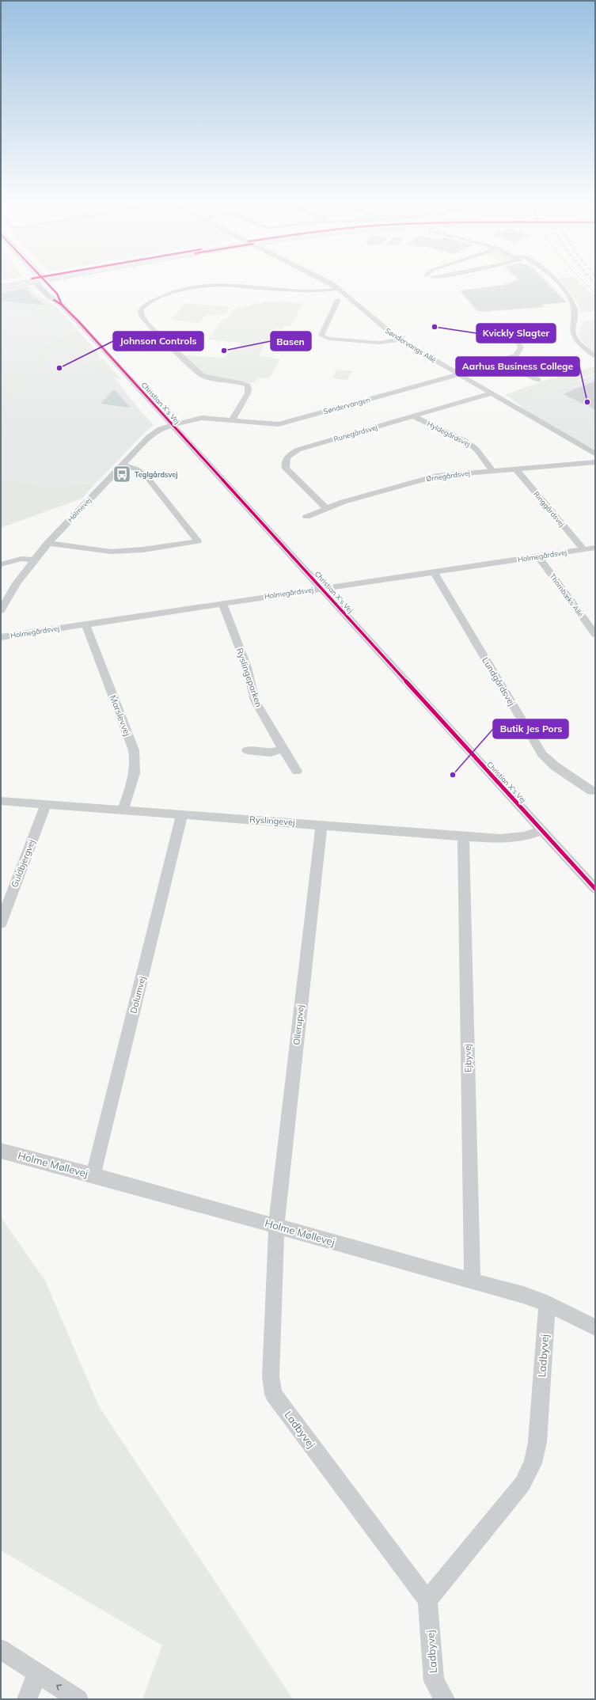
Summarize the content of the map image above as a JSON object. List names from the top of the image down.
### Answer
{
  "streets": {
    "street": [
      "Søndervangs Allé",
      "Christian X's Vej",
      "Søndervangen",
      "Runegårdsvej",
      "Hyldegårdsvej",
      "Ørnegårdsvej",
      "Ringgårdsvej",
      "Holmevej",
      "Holmegårdsvej",
      "Thornbæks Allé",
      "Ryslingeparken",
      "Lundgårdsvej",
      "Marslevvej",
      "Ryslingevej",
      "Guldbjergvej",
      "Dalumvej",
      "Ollerupvej",
      "Ejbyvej",
      "Holme Møllevej",
      "Ladbyvej"
    ]
  },
  "crossings": [
    ["Søndervangs Allé", "Søndervangen"],
    ["Søndervangs Allé", "Runegårdsvej"],
    ["Christian X's Vej", "Søndervangen"],
    ["Christian X's Vej", "Holmevej"],
    ["Christian X's Vej", "Holmegårdsvej"],
    ["Christian X's Vej", "Ryslingevej"],
    ["Søndervangen", "Holmevej"],
    ["Runegårdsvej", "Hyldegårdsvej"],
    ["Runegårdsvej", "Ørnegårdsvej"],
    ["Hyldegårdsvej", "Ørnegårdsvej"],
    ["Ørnegårdsvej", "Ringgårdsvej"],
    ["Ringgårdsvej", "Holmegårdsvej"],
    ["Holmegårdsvej", "Thornbæks Allé"],
    ["Holmegårdsvej", "Ryslingeparken"],
    ["Holmegårdsvej", "Lundgårdsvej"],
    ["Holmegårdsvej", "Marslevvej"],
    ["Marslevvej", "Ryslingevej"],
    ["Ryslingevej", "Guldbjergvej"],
    ["Ryslingevej", "Dalumvej"],
    ["Ryslingevej", "Ollerupvej"],
    ["Ryslingevej", "Ejbyvej"],
    ["Dalumvej", "Holme Møllevej"],
    ["Ollerupvej", "Holme Møllevej"],
    ["Ollerupvej", "Ladbyvej"],
    ["Ejbyvej", "Holme Møllevej"],
    ["Holme Møllevej", "Ladbyvej"]
  ],
  "places": {
    "other": [
      "Kvickly Slagter",
      "Basen",
      "Johnson Controls",
      "Aarhus Business College",
      "Butik Jes Pors"
    ],
    "bus stop": ["Teglgårdsvej"]
  }
}
